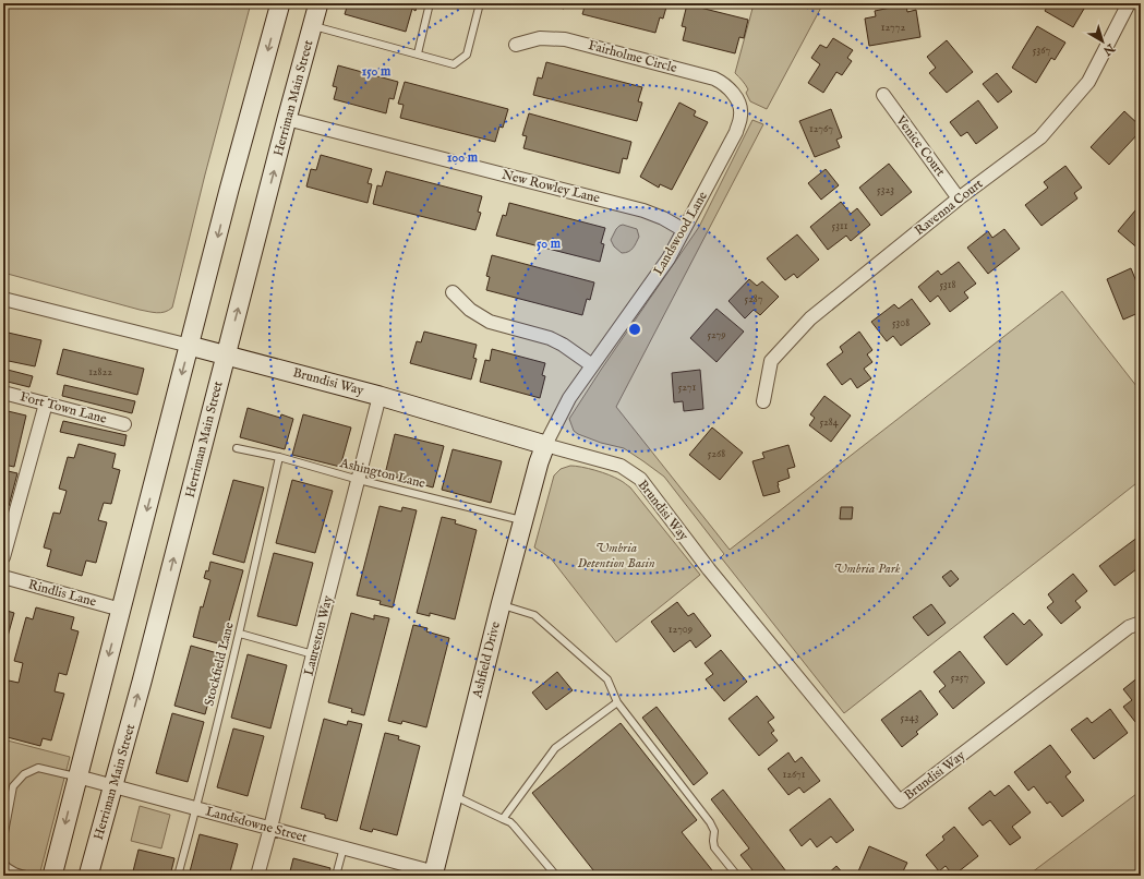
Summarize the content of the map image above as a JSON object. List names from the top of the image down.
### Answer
{
  "streets": {
    "main road": ["Herriman Main Street", "Brundisi Way", "Ashfield Drive"],
    "street": [
      "Fairholme Circle",
      "Venice Court",
      "New Rowley Lane",
      "Ravenna Court",
      "Landswood Lane",
      "Fort Town Lane",
      "Rindlis Lane",
      "Laureston Way",
      "Landsdowne Street"
    ],
    "lane": ["Ashington Lane", "Stockfield Lane"]
  },
  "crossings": [
    ["Fairholme Circle", "Landswood Lane"],
    ["Herriman Main Street", "New Rowley Lane"],
    ["Herriman Main Street", "Brundisi Way"],
    ["Herriman Main Street", "Landsdowne Street"],
    ["Venice Court", "Ravenna Court"],
    ["New Rowley Lane", "Landswood Lane"],
    ["Landswood Lane", "Brundisi Way"],
    ["Landswood Lane", "Ashfield Drive"],
    ["Brundisi Way", "Laureston Way"],
    ["Brundisi Way", "Ashfield Drive"],
    ["Ashington Lane", "Laureston Way"],
    ["Ashington Lane", "Ashfield Drive"],
    ["Ashington Lane", "Stockfield Lane"],
    ["Laureston Way", "Landsdowne Street"],
    ["Ashfield Drive", "Landsdowne Street"],
    ["Stockfield Lane", "Landsdowne Street"]
  ],
  "parks": ["Umbria Detention Basin", "Umbria Park"],
  "house_numbers": [
    "12772",
    "5367",
    "12767",
    "5323",
    "5311",
    "5318",
    "5287",
    "5308",
    "5279",
    "12822",
    "5271",
    "5284",
    "5268",
    "12709",
    "5257",
    "5243",
    "12671"
  ],
  "north": "bottom right",
  "rings": ["150 m", "100 m", "50 m"]
}
